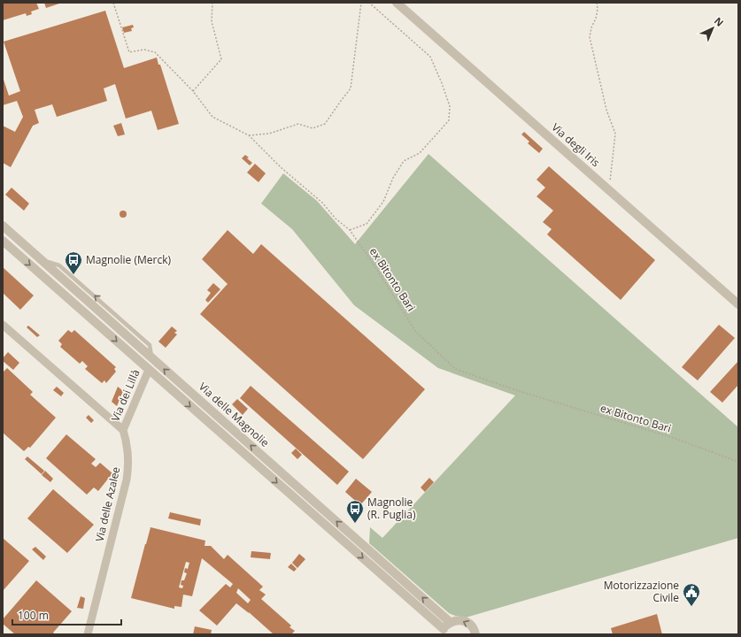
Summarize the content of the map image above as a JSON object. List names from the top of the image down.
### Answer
{
  "streets": {
    "street": [
      "Via degli Iris",
      "Via dei Lillà",
      "Via delle Magnolie",
      "Via delle Azalee"
    ],
    "path": ["ex Bitonto Bari"]
  },
  "crossings": [
    ["Via dei Lillà", "Via delle Magnolie"],
    ["Via dei Lillà", "Via delle Azalee"]
  ],
  "places": {
    "bus stop": ["Magnolie (Merck)", "Magnolie (R. Puglia)"],
    "public building": ["Motorizzazione Civile"]
  },
  "scale_bar": "100 m",
  "north": "top right"
}
